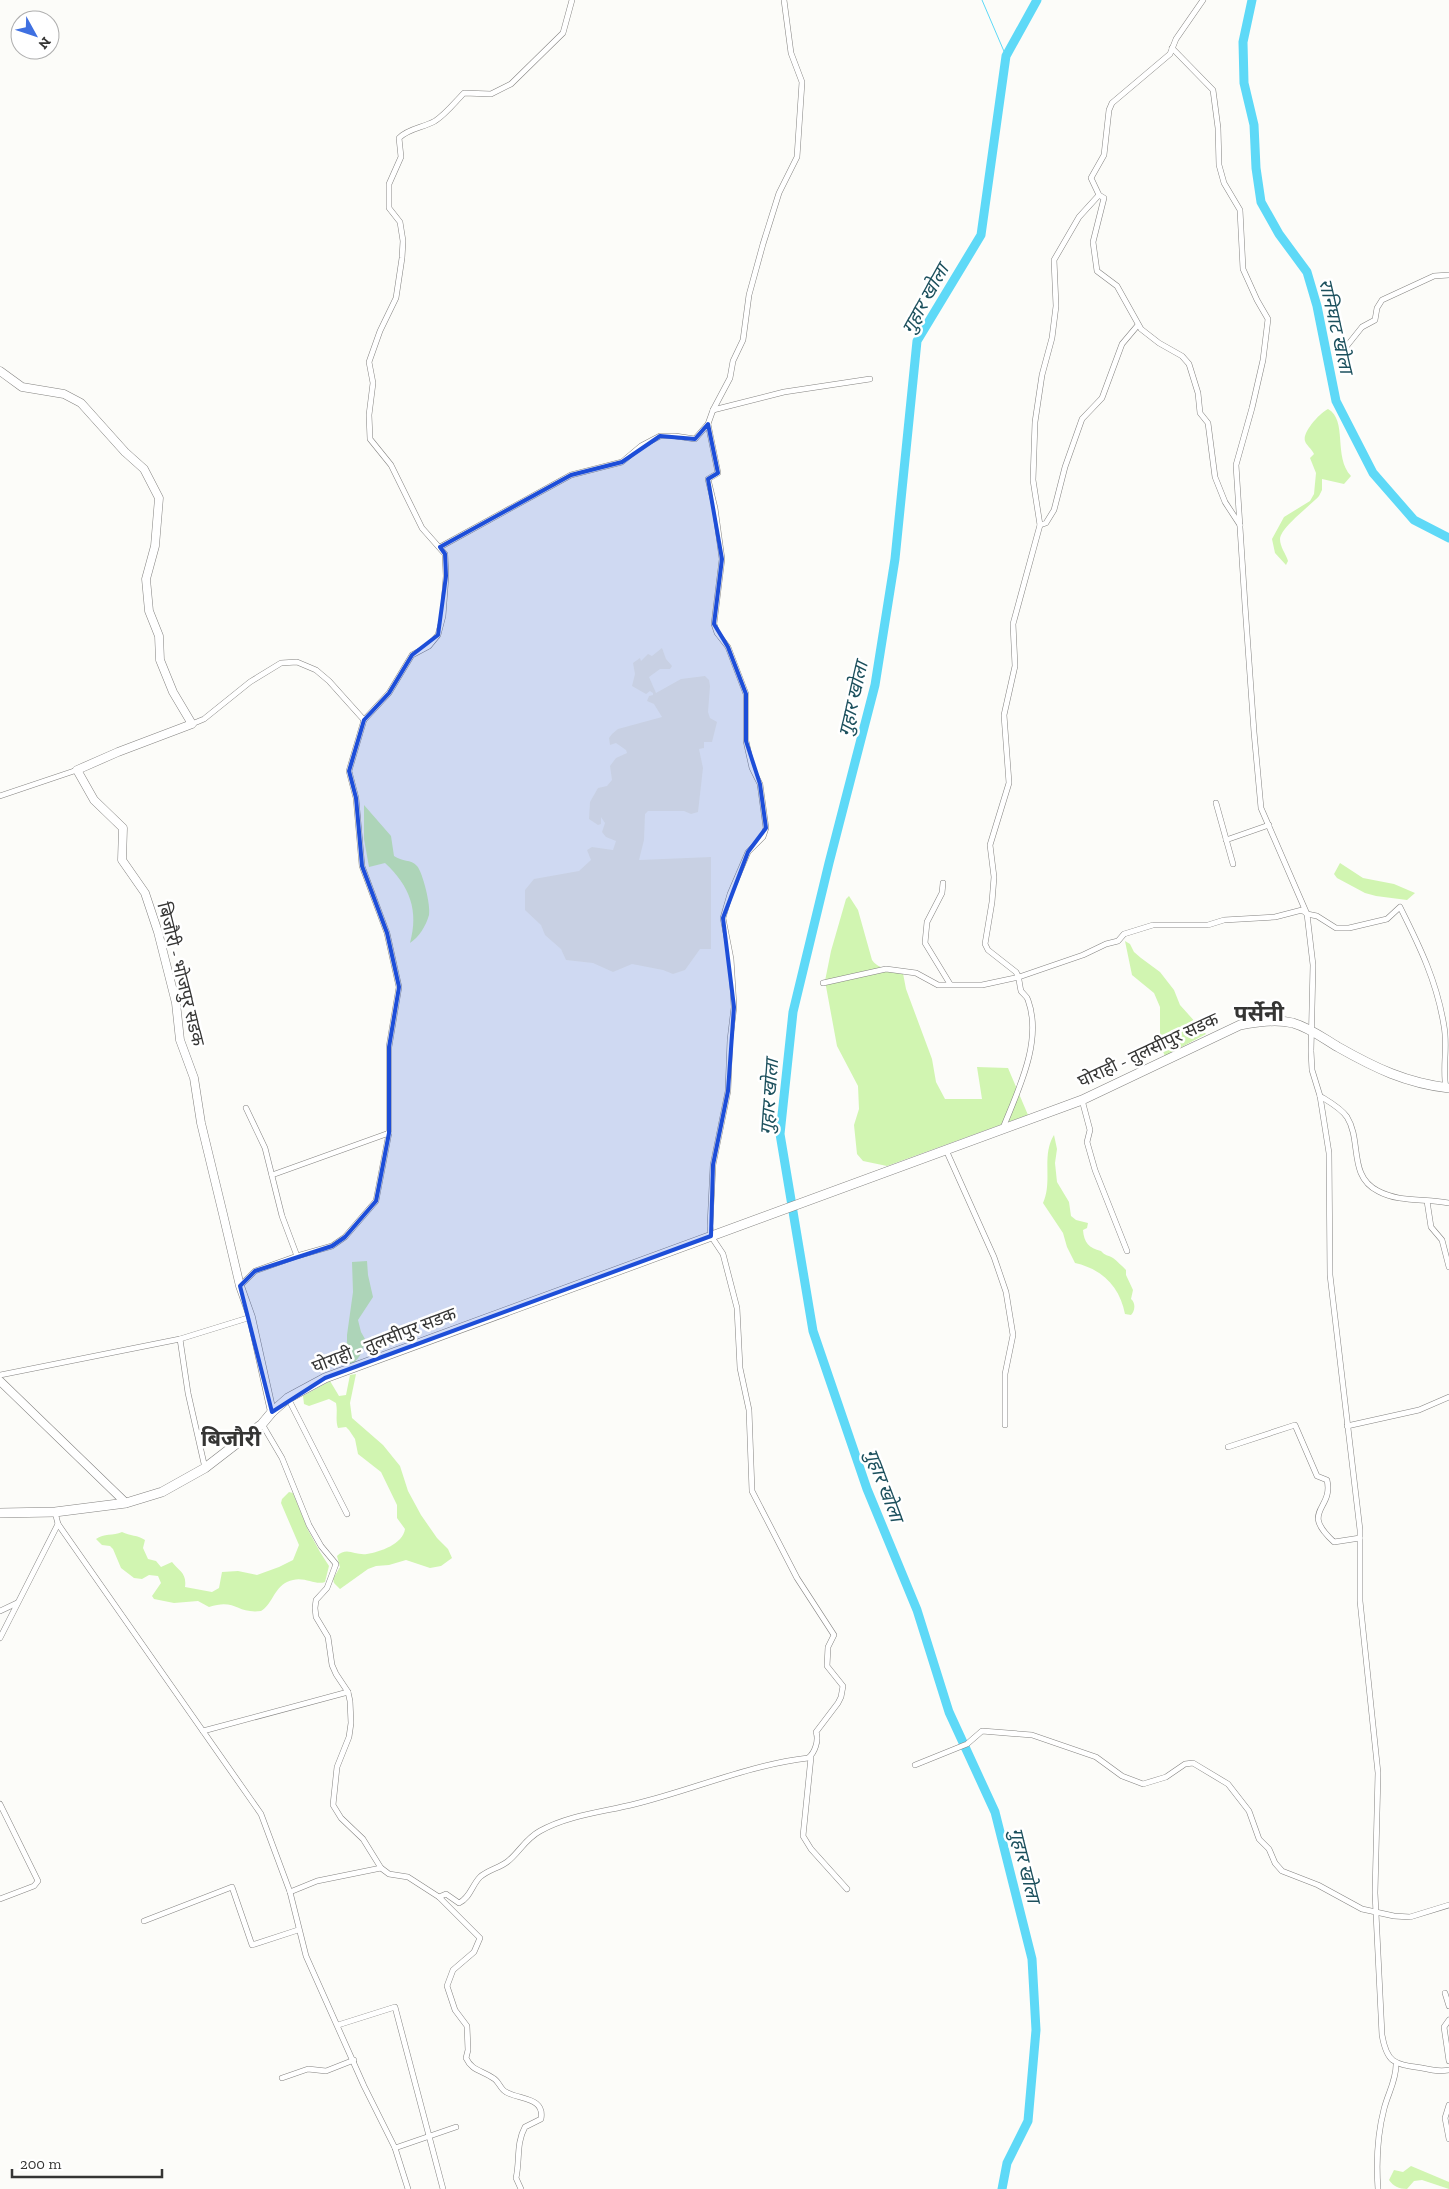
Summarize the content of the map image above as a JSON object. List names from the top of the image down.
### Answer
{
  "streets": {
    "main road": ["घोराही - तुलसीपुर सडक"],
    "street": ["बिजौरी - भोजपुर सडक"]
  },
  "crossings": [
    ["बिजौरी - भोजपुर सडक", "घोराही - तुलसीपुर सडक"]
  ],
  "districts": ["पर्सेनी", "बिजौरी"],
  "water": ["गुहार खोला", "रानिघाट खोला"],
  "scale_bar": "200 m",
  "north": "bottom right"
}
